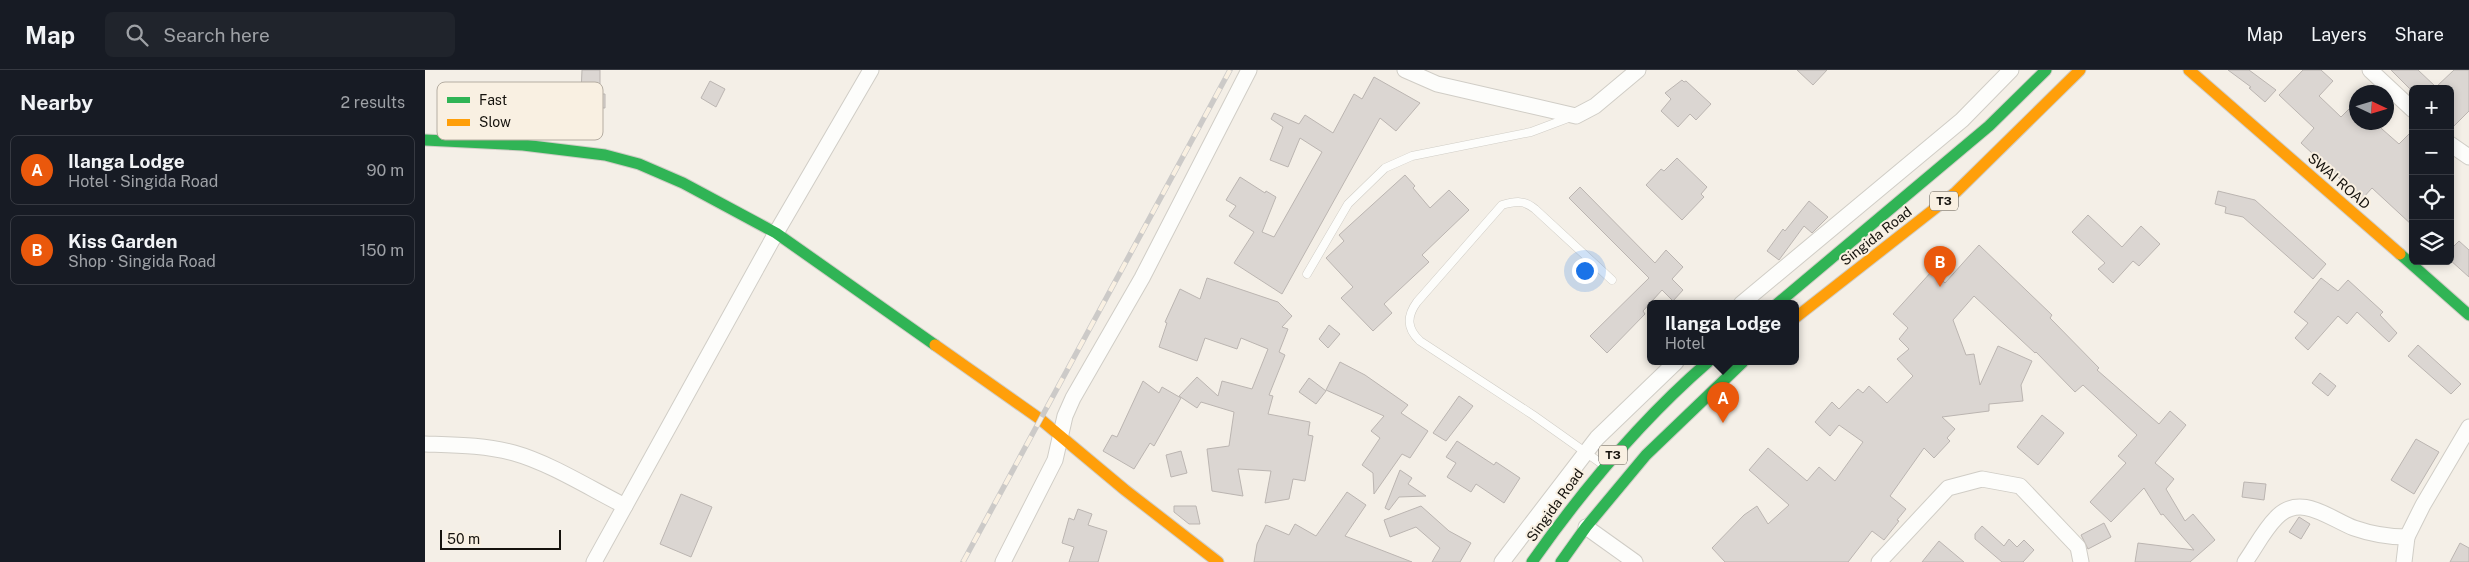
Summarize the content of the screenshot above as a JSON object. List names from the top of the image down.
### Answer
{
  "streets": {
    "main road": ["SWAI ROAD", "T3", "Singida Road"]
  },
  "legend": ["Fast", "Slow"],
  "scale_bar": "50 m",
  "north": "right",
  "page": {
    "header": "Map",
    "search": "Search here",
    "nav": ["Map", "Layers", "Share"],
    "heading": ["Nearby", "2 results"],
    "map_buttons": ["+", "−"],
    "list": [
      {
        "mark": "A",
        "name": "Ilanga Lodge",
        "note": "Hotel · Singida Road",
        "value": "90 m"
      },
      {
        "mark": "B",
        "name": "Kiss Garden",
        "note": "Shop · Singida Road",
        "value": "150 m"
      }
    ],
    "pins": ["B", "A"],
    "popup": ["Ilanga Lodge", "Hotel"],
    "scale": "50 m"
  }
}
